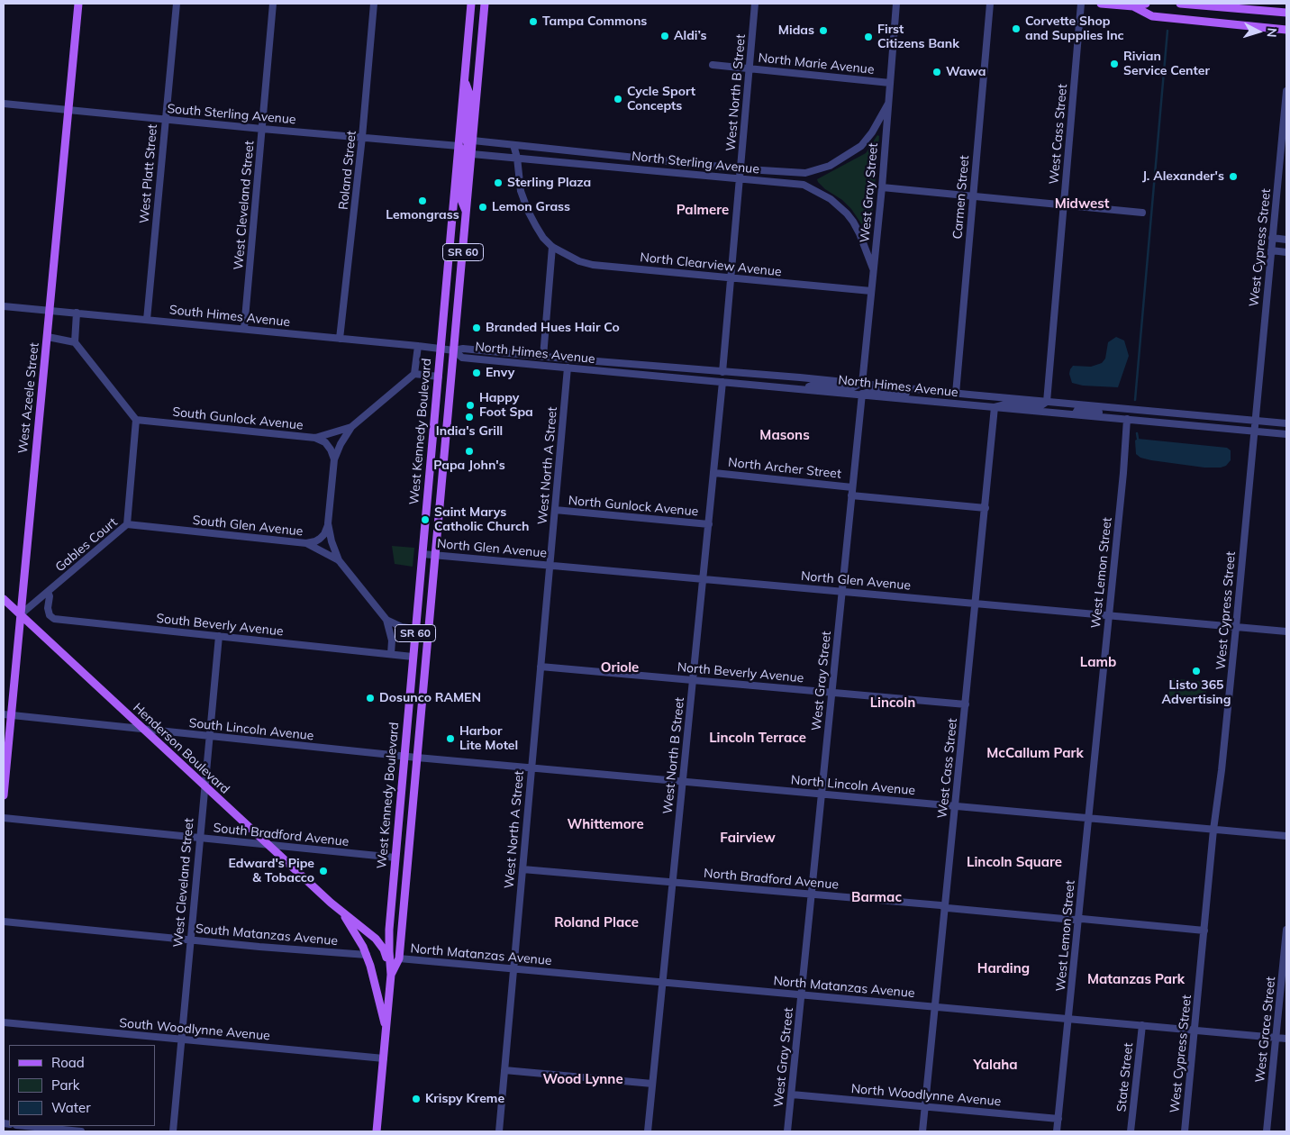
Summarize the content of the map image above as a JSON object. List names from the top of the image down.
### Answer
{
  "streets": {
    "main road": [
      "SR 60",
      "West Azeele Street",
      "West Kennedy Boulevard",
      "Henderson Boulevard"
    ],
    "street": [
      "North Marie Avenue",
      "West North B Street",
      "South Sterling Avenue",
      "West Cass Street",
      "North Sterling Avenue",
      "Roland Street",
      "West Platt Street",
      "West Gray Street",
      "Carmen Street",
      "West Cleveland Street",
      "West Cypress Street",
      "North Clearview Avenue",
      "South Himes Avenue",
      "North Himes Avenue",
      "South Gunlock Avenue",
      "West North A Street",
      "North Archer Street",
      "North Gunlock Avenue",
      "South Glen Avenue",
      "Gables Court",
      "North Glen Avenue",
      "West Lemon Street",
      "South Beverly Avenue",
      "North Beverly Avenue",
      "South Lincoln Avenue",
      "North Lincoln Avenue",
      "South Bradford Avenue",
      "North Bradford Avenue",
      "South Matanzas Avenue",
      "North Matanzas Avenue",
      "South Woodlynne Avenue",
      "West Grace Street",
      "State Street",
      "North Woodlynne Avenue"
    ]
  },
  "crossings": [
    ["North Marie Avenue", "West North B Street"],
    ["North Marie Avenue", "West Gray Street"],
    ["West North B Street", "North Sterling Avenue"],
    ["West North B Street", "North Clearview Avenue"],
    ["West North B Street", "North Himes Avenue"],
    ["West North B Street", "North Archer Street"],
    ["West North B Street", "North Gunlock Avenue"],
    ["West North B Street", "North Glen Avenue"],
    ["West North B Street", "North Beverly Avenue"],
    ["West North B Street", "North Lincoln Avenue"],
    ["West North B Street", "North Bradford Avenue"],
    ["West North B Street", "North Matanzas Avenue"],
    ["South Sterling Avenue", "Roland Street"],
    ["South Sterling Avenue", "West Platt Street"],
    ["South Sterling Avenue", "West Cleveland Street"],
    ["South Sterling Avenue", "West Azeele Street"],
    ["South Sterling Avenue", "West Kennedy Boulevard"],
    ["West Cass Street", "North Himes Avenue"],
    ["West Cass Street", "North Archer Street"],
    ["West Cass Street", "North Glen Avenue"],
    ["West Cass Street", "North Beverly Avenue"],
    ["West Cass Street", "North Lincoln Avenue"],
    ["West Cass Street", "North Bradford Avenue"],
    ["West Cass Street", "North Matanzas Avenue"],
    ["West Cass Street", "North Woodlynne Avenue"],
    ["North Sterling Avenue", "West Gray Street"],
    ["North Sterling Avenue", "West Kennedy Boulevard"],
    ["Roland Street", "South Himes Avenue"],
    ["West Platt Street", "South Himes Avenue"],
    ["West Gray Street", "North Clearview Avenue"],
    ["West Gray Street", "North Himes Avenue"],
    ["West Gray Street", "North Archer Street"],
    ["West Gray Street", "North Glen Avenue"],
    ["West Gray Street", "North Beverly Avenue"],
    ["West Gray Street", "North Lincoln Avenue"],
    ["West Gray Street", "North Bradford Avenue"],
    ["West Gray Street", "North Matanzas Avenue"],
    ["West Gray Street", "North Woodlynne Avenue"],
    ["Carmen Street", "North Himes Avenue"],
    ["West Cleveland Street", "South Himes Avenue"],
    ["West Cleveland Street", "South Beverly Avenue"],
    ["West Cleveland Street", "South Lincoln Avenue"],
    ["West Cleveland Street", "Henderson Boulevard"],
    ["West Cleveland Street", "South Bradford Avenue"],
    ["West Cleveland Street", "South Matanzas Avenue"],
    ["West Cleveland Street", "South Woodlynne Avenue"],
    ["West Cypress Street", "North Himes Avenue"],
    ["West Cypress Street", "North Glen Avenue"],
    ["West Cypress Street", "North Lincoln Avenue"],
    ["West Cypress Street", "North Bradford Avenue"],
    ["West Cypress Street", "North Matanzas Avenue"],
    ["SR 60", "West Kennedy Boulevard"],
    ["SR 60", "Henderson Boulevard"],
    ["SR 60", "North Matanzas Avenue"],
    ["South Himes Avenue", "North Himes Avenue"],
    ["South Himes Avenue", "West Azeele Street"],
    ["South Himes Avenue", "West Kennedy Boulevard"],
    ["North Himes Avenue", "West Kennedy Boulevard"],
    ["North Himes Avenue", "West North A Street"],
    ["North Himes Avenue", "West Lemon Street"],
    ["West Azeele Street", "Gables Court"],
    ["West Azeele Street", "South Lincoln Avenue"],
    ["West Azeele Street", "Henderson Boulevard"],
    ["South Gunlock Avenue", "Gables Court"],
    ["West Kennedy Boulevard", "North Glen Avenue"],
    ["West Kennedy Boulevard", "South Beverly Avenue"],
    ["West Kennedy Boulevard", "South Lincoln Avenue"],
    ["West Kennedy Boulevard", "Henderson Boulevard"],
    ["West Kennedy Boulevard", "North Lincoln Avenue"],
    ["West Kennedy Boulevard", "South Bradford Avenue"],
    ["West Kennedy Boulevard", "North Matanzas Avenue"],
    ["West Kennedy Boulevard", "South Woodlynne Avenue"],
    ["West North A Street", "North Gunlock Avenue"],
    ["West North A Street", "North Glen Avenue"],
    ["West North A Street", "North Beverly Avenue"],
    ["West North A Street", "North Lincoln Avenue"],
    ["West North A Street", "North Bradford Avenue"],
    ["West North A Street", "North Matanzas Avenue"],
    ["South Glen Avenue", "Gables Court"],
    ["South Glen Avenue", "South Beverly Avenue"],
    ["Gables Court", "South Beverly Avenue"],
    ["Gables Court", "Henderson Boulevard"],
    ["North Glen Avenue", "West Lemon Street"],
    ["West Lemon Street", "North Lincoln Avenue"],
    ["West Lemon Street", "North Bradford Avenue"],
    ["West Lemon Street", "North Matanzas Avenue"],
    ["West Lemon Street", "North Woodlynne Avenue"],
    ["South Lincoln Avenue", "Henderson Boulevard"],
    ["South Lincoln Avenue", "North Lincoln Avenue"],
    ["Henderson Boulevard", "South Bradford Avenue"],
    ["Henderson Boulevard", "South Matanzas Avenue"],
    ["North Matanzas Avenue", "West Grace Street"],
    ["North Matanzas Avenue", "State Street"]
  ],
  "districts": [
    "Midwest",
    "Palmere",
    "Masons",
    "Lamb",
    "Oriole",
    "Lincoln",
    "Lincoln Terrace",
    "McCallum Park",
    "Whittemore",
    "Fairview",
    "Lincoln Square",
    "Barmac",
    "Roland Place",
    "Harding",
    "Matanzas Park",
    "Yalaha",
    "Wood Lynne"
  ],
  "places": [
    "Tampa Commons",
    "Corvette Shop and Supplies Inc",
    "Midas",
    "Aldi’s",
    "First Citizens Bank",
    "Rivian Service Center",
    "Wawa",
    "Cycle Sport Concepts",
    "J. Alexander's",
    "Sterling Plaza",
    "Lemongrass",
    "Lemon Grass",
    "Branded Hues Hair Co",
    "Envy",
    "Happy Foot Spa",
    "India's Grill",
    "Papa John's",
    "Saint Marys Catholic Church",
    "Listo 365 Advertising",
    "Dosunco RAMEN",
    "Harbor Lite Motel",
    "Edward's Pipe & Tobacco",
    "Krispy Kreme"
  ],
  "legend": ["Road", "Park", "Water"],
  "north": "right"
}
